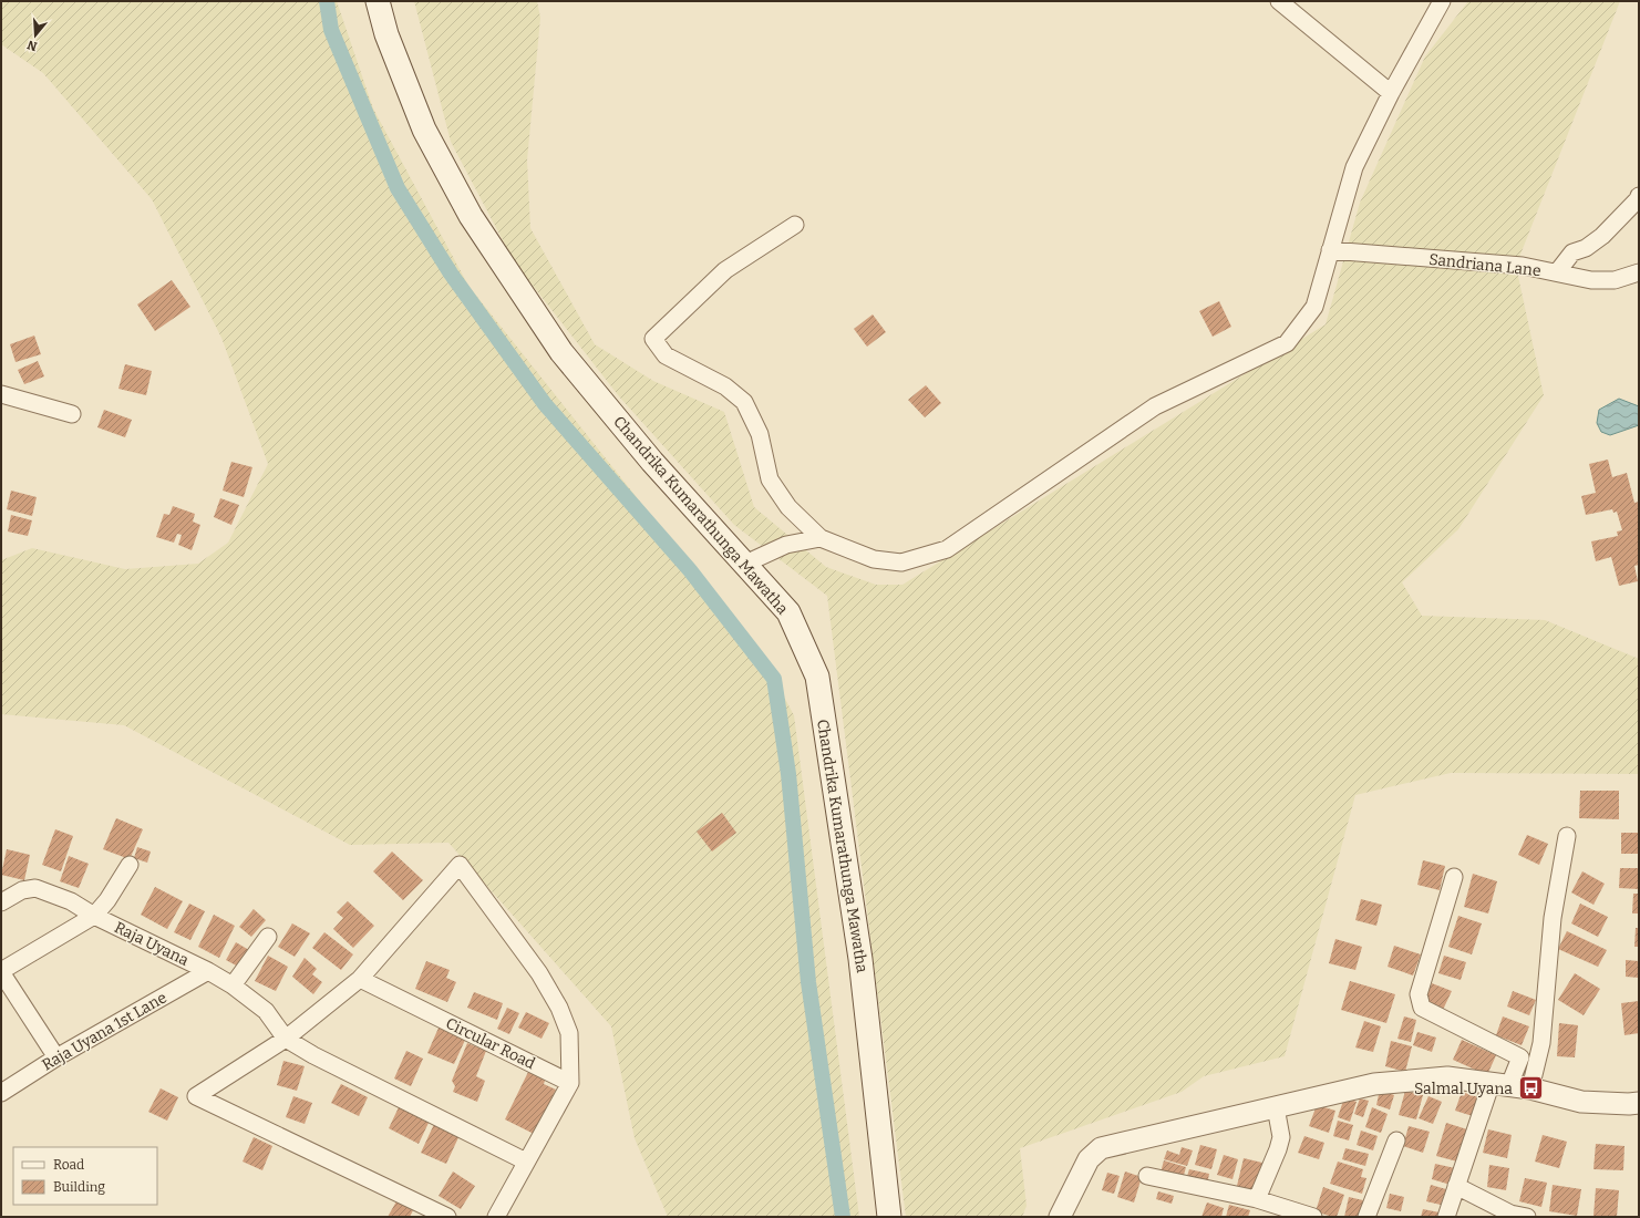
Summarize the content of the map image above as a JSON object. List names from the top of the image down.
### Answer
{
  "streets": {
    "main road": ["Chandrika Kumarathunga Mawatha"],
    "street": [
      "Sandriana Lane",
      "Raja Uyana",
      "Raja Uyana 1st Lane",
      "Circular Road"
    ]
  },
  "crossings": [
    ["Raja Uyana", "Raja Uyana 1st Lane"]
  ],
  "places": {
    "bus stop": ["Salmal Uyana"]
  },
  "legend": ["Road", "Building"],
  "north": "bottom"
}
